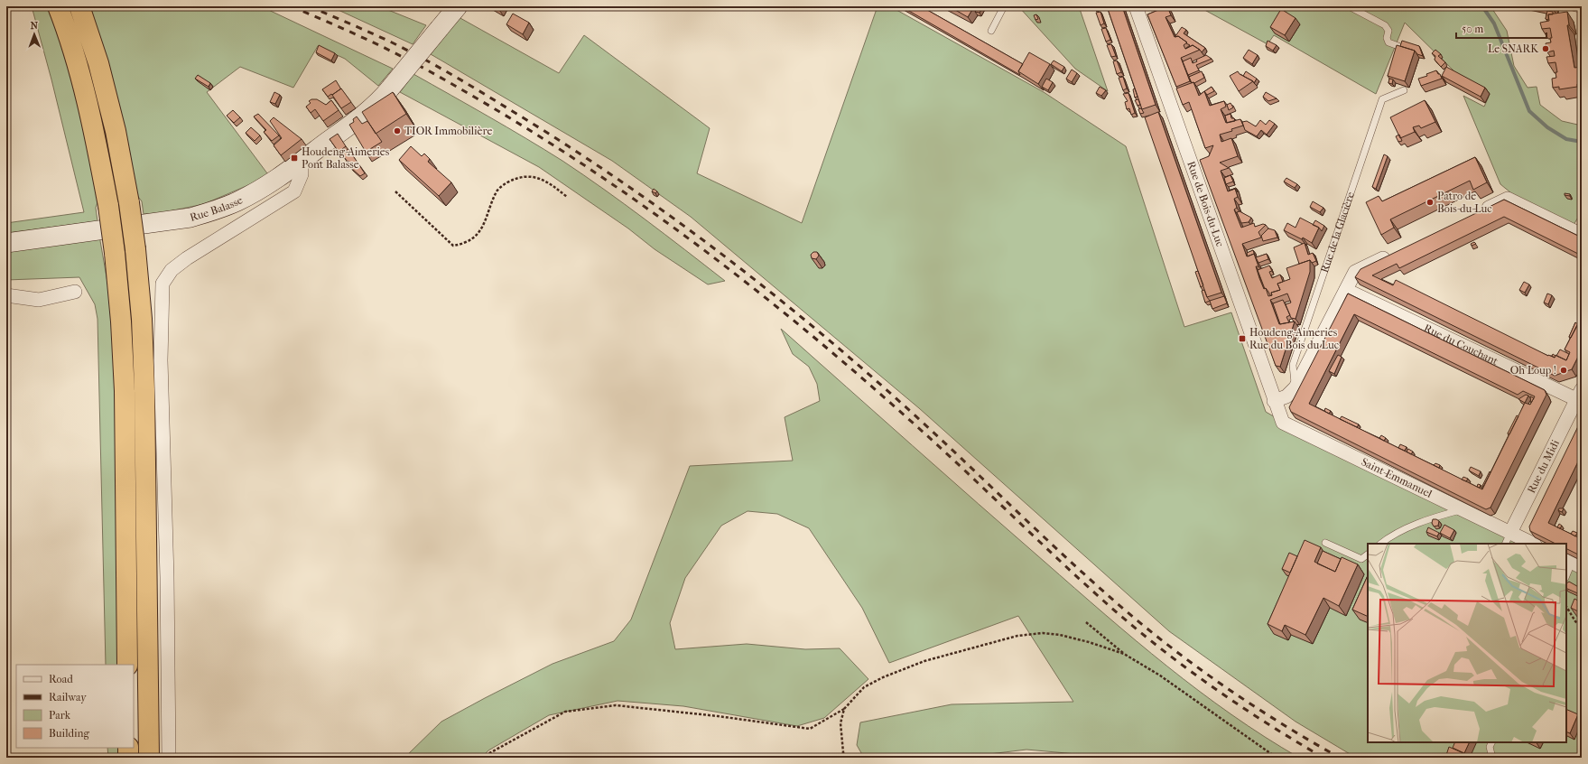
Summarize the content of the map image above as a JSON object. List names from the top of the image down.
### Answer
{
  "streets": {
    "street": [
      "Rue de Bois-du-Luc",
      "Rue Balasse",
      "Rue du Couchant",
      "Rue du Midi",
      "Saint-Emmanuel"
    ],
    "lane": ["Rue de la Glacière"]
  },
  "crossings": [
    ["Rue de Bois-du-Luc", "Saint-Emmanuel"],
    ["Rue du Couchant", "Rue du Midi"],
    ["Rue du Midi", "Saint-Emmanuel"]
  ],
  "places": {
    "other": [
      "Le SNARK",
      "TIOR Immobilière",
      "Patro de Bois-du-Luc",
      "Oh Loup !"
    ],
    "transit": ["Houdeng-Aimeries Pont Balasse", "Houdeng-Aimeries Rue du Bois du Luc"]
  },
  "legend": [
    "Road",
    "Railway",
    "Park",
    "Building"
  ],
  "scale_bar": "50 m",
  "north": "top"
}
